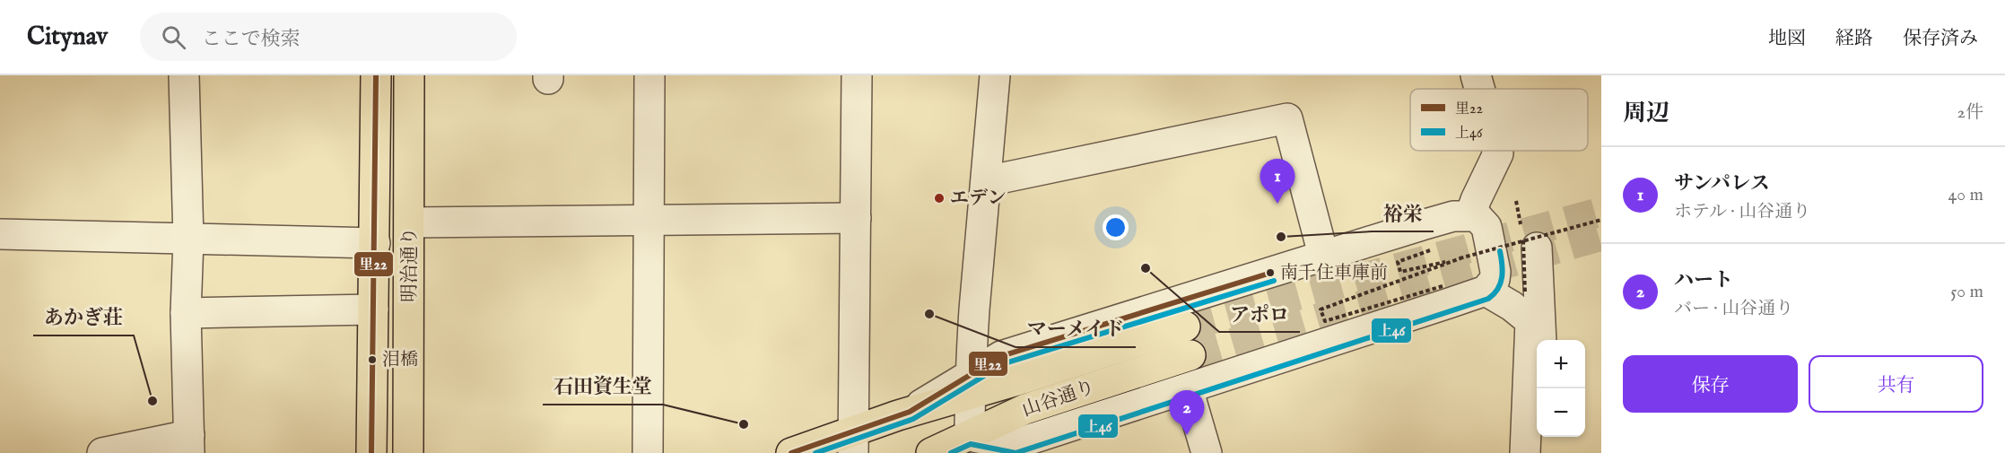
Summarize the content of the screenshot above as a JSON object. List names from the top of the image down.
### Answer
{
  "streets": {
    "main road": ["明治通り", "山谷通り"]
  },
  "places": [
    "エデン",
    "裕栄",
    "アポロ",
    "南千住車庫前",
    "マーメイド",
    "泪橋",
    "あかぎ荘",
    "石田資生堂"
  ],
  "lines": ["transit line 里22", "transit line 上46"],
  "legend": ["里22", "上46"],
  "page": {
    "header": "Citynav",
    "search": "ここで検索",
    "nav": ["地図", "経路", "保存済み"],
    "heading": ["周辺", "2件"],
    "list": [
      {
        "mark": "1",
        "name": "サンパレス",
        "note": "ホテル · 山谷通り",
        "value": "40 m"
      },
      {
        "mark": "2",
        "name": "ハート",
        "note": "バー · 山谷通り",
        "value": "50 m"
      }
    ],
    "pins": ["1", "2"],
    "buttons": ["保存", "共有"],
    "map_buttons": ["+", "−"]
  }
}
